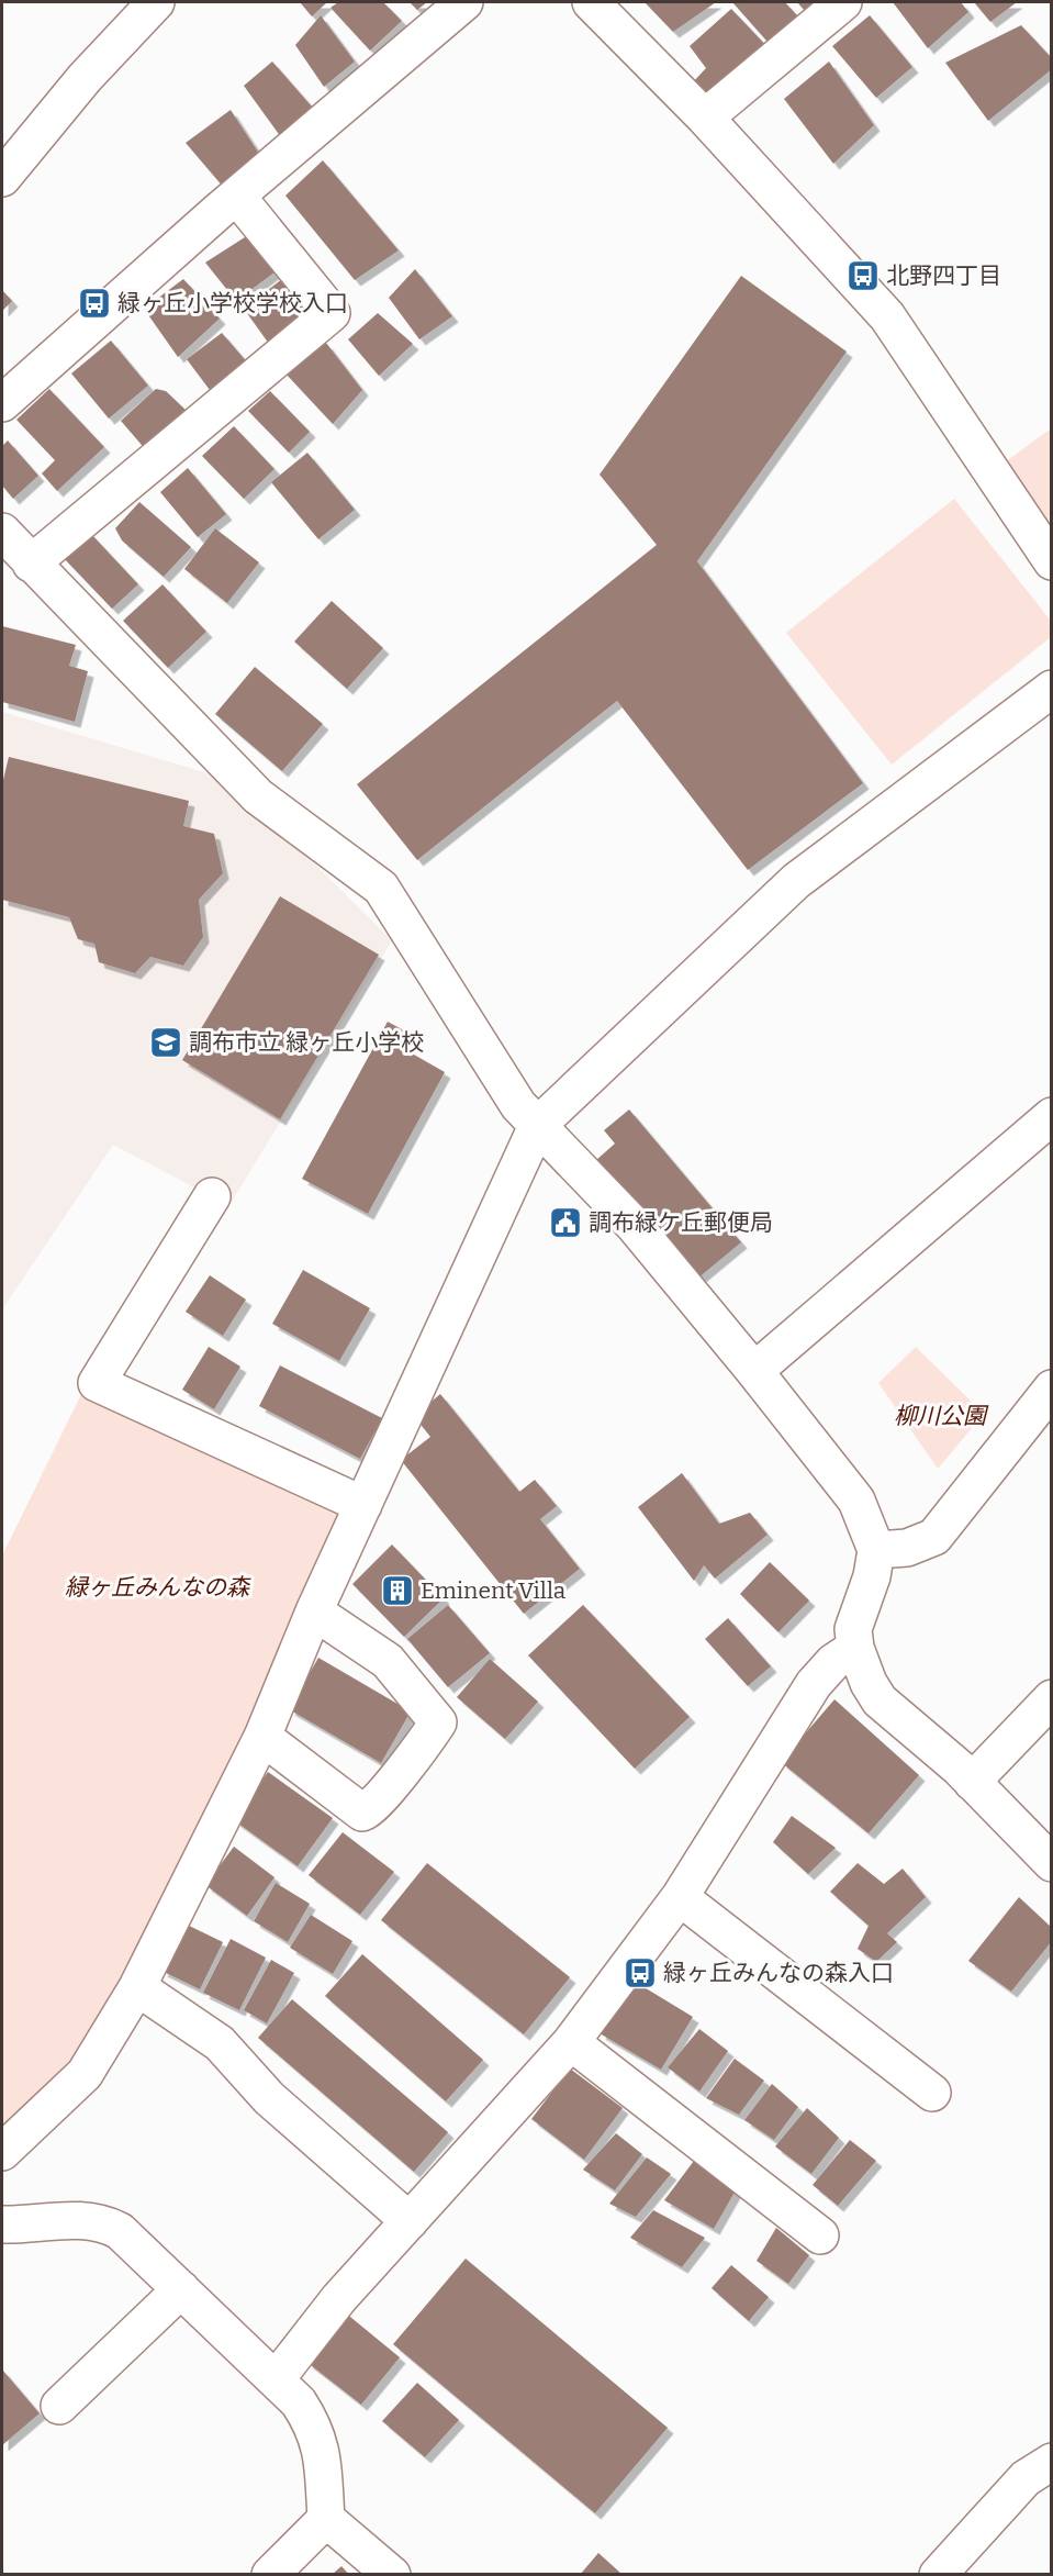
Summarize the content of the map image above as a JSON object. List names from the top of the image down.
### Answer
{
  "parks": ["柳川公園", "緑ヶ丘みんなの森"],
  "places": {
    "bus stop": ["北野四丁目", "緑ヶ丘小学校学校入口", "緑ヶ丘みんなの森入口"],
    "school or university": ["調布市立 緑ヶ丘小学校"],
    "public building": ["調布緑ケ丘郵便局"],
    "building": ["Eminent Villa"]
  }
}
